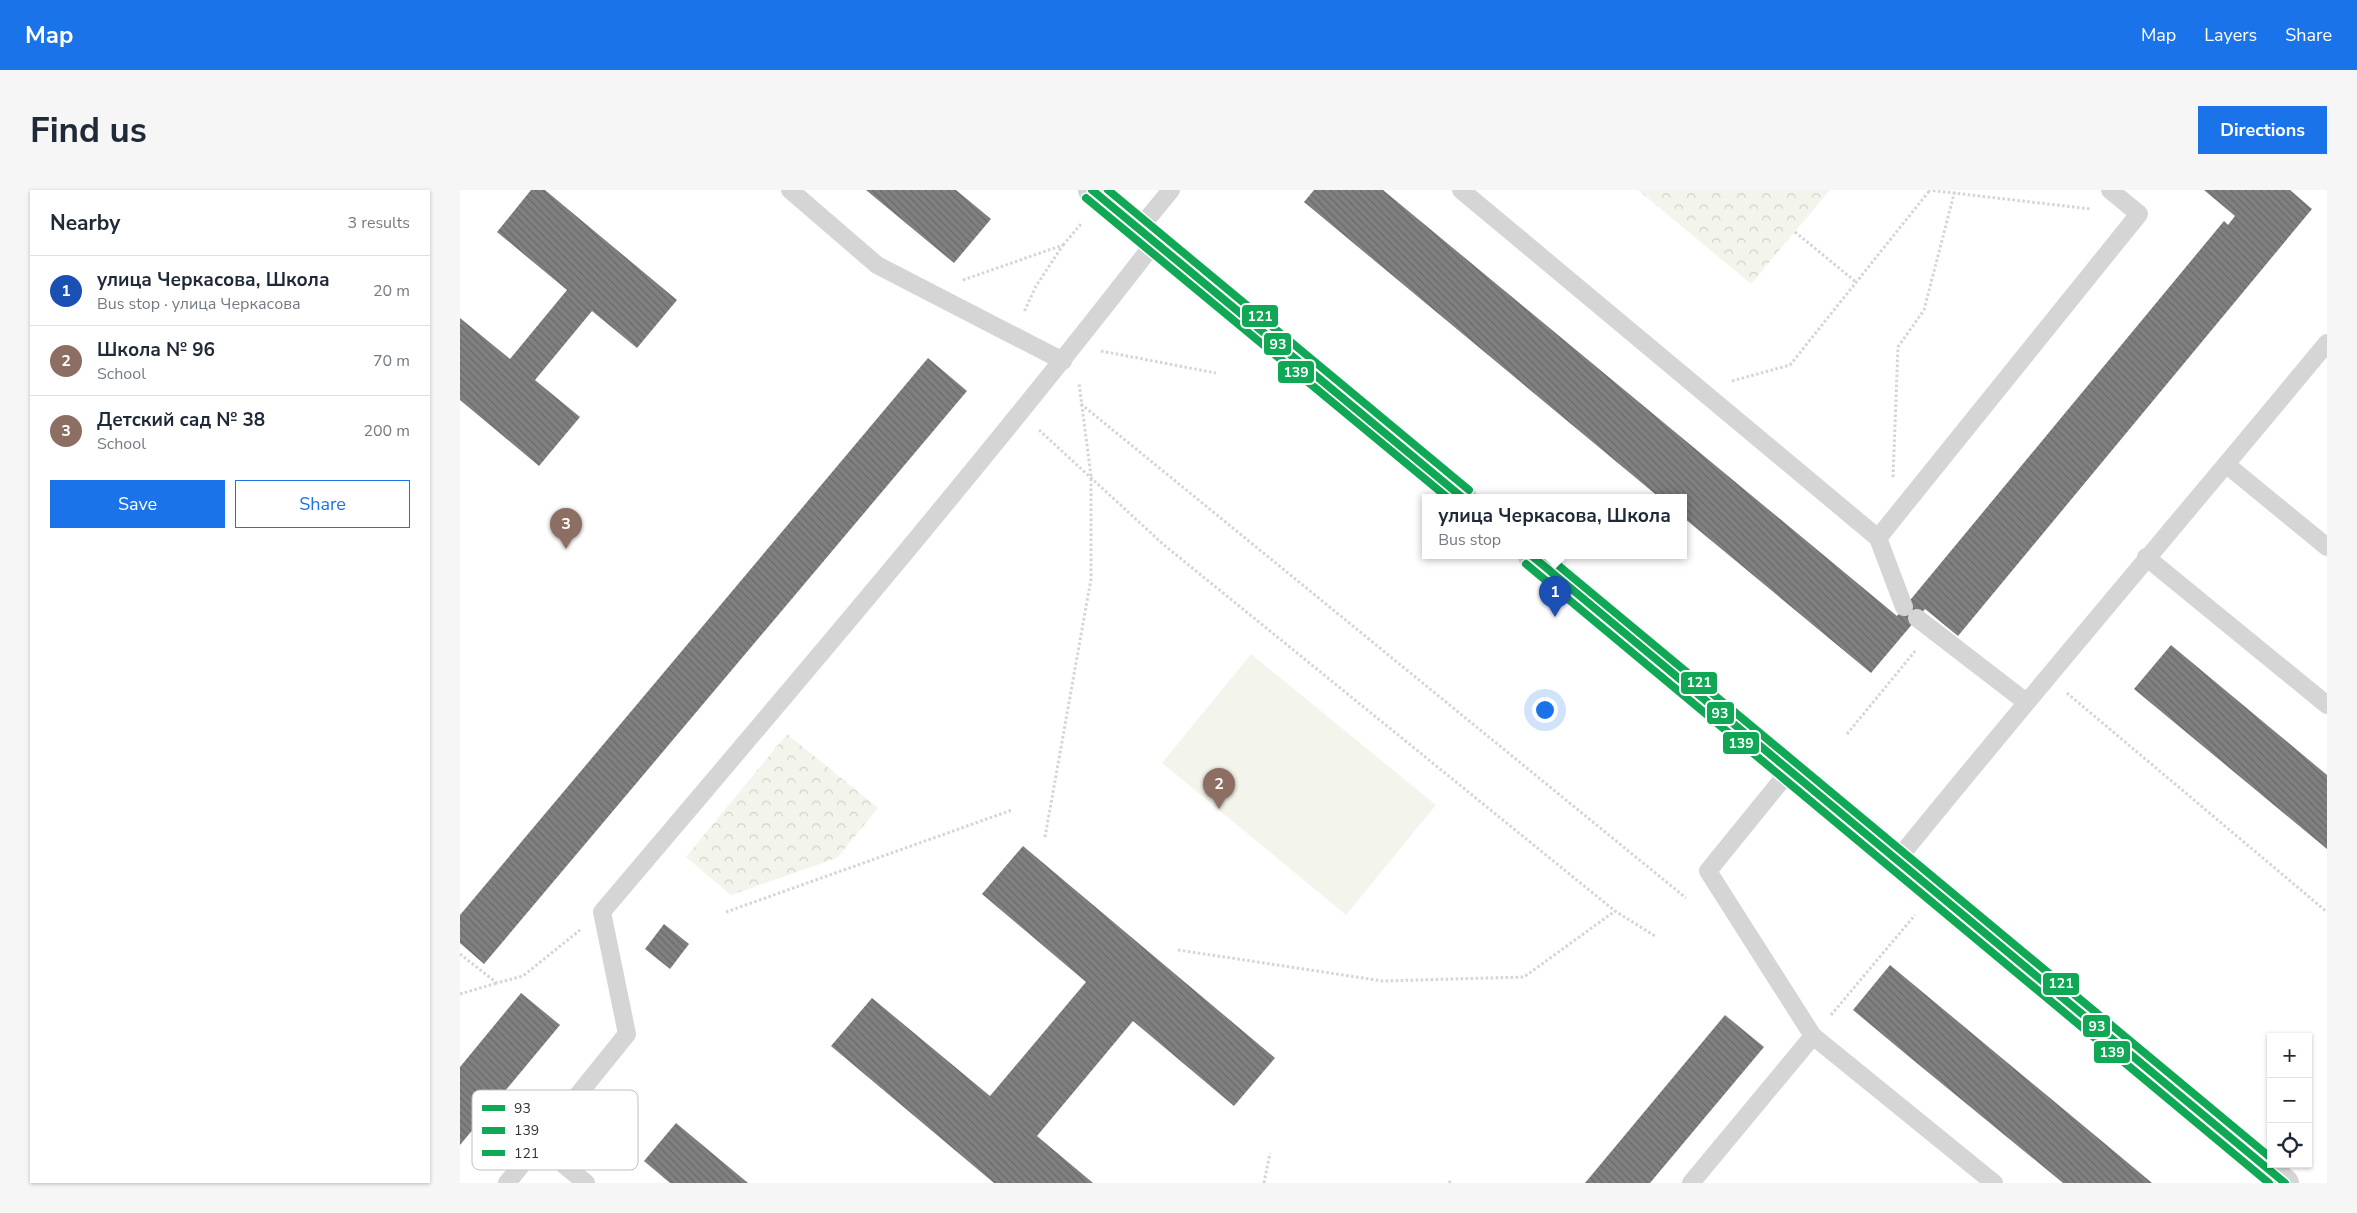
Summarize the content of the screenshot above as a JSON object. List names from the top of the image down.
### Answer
{
  "lines": ["transit line 93", "transit line 121", "transit line 139"],
  "legend": ["93", "139", "121"],
  "page": {
    "header": "Map",
    "nav": ["Map", "Layers", "Share"],
    "buttons": [
      "Directions",
      ["Save", "Share"]
    ],
    "title": "Find us",
    "heading": ["Nearby", "3 results"],
    "list": [
      {
        "mark": "1",
        "name": "улица Черкасова, Школа",
        "note": "Bus stop · улица Черкасова",
        "value": "20 m"
      },
      {
        "mark": "2",
        "name": "Школа № 96",
        "note": "School",
        "value": "70 m"
      },
      {
        "mark": "3",
        "name": "Детский сад № 38",
        "note": "School",
        "value": "200 m"
      }
    ],
    "popup": ["улица Черкасова, Школа", "Bus stop"],
    "pins": ["3", "1", "2"],
    "map_buttons": ["+", "−"]
  }
}
